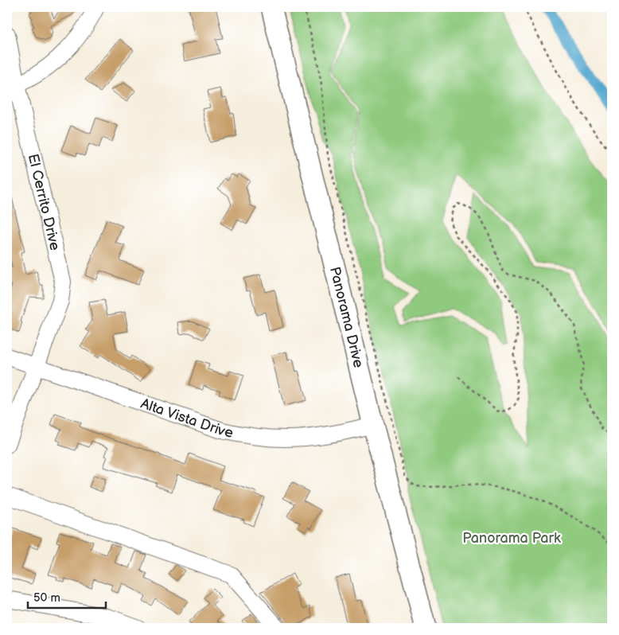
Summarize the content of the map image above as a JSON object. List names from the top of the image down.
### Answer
{
  "streets": {
    "main road": ["Panorama Drive"],
    "street": ["El Cerrito Drive", "Alta Vista Drive"]
  },
  "crossings": [
    ["El Cerrito Drive", "Alta Vista Drive"],
    ["Panorama Drive", "Alta Vista Drive"]
  ],
  "parks": ["Panorama Park"],
  "scale_bar": "50 m"
}
